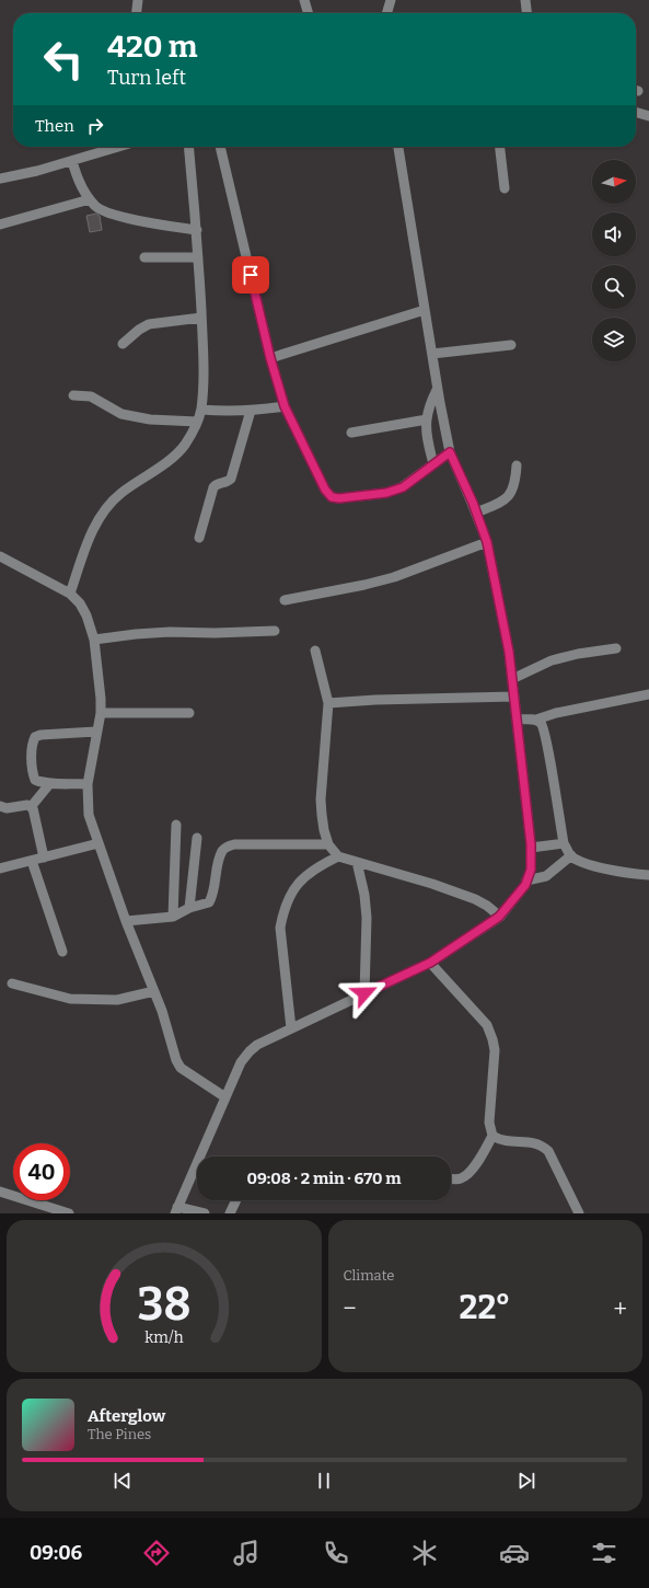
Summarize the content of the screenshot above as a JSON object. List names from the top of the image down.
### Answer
{
  "north": "right",
  "page": {
    "turn": ["420 m", "Turn left"],
    "then": "Then",
    "limit": "40",
    "trip": "09:08 · 2 min · 670 m",
    "tile": "Climate",
    "heat": ["−", "22°", "+"],
    "song": ["Afterglow", "The Pines"],
    "tabs": "09:06",
    "gauge": ["38", "km/h"]
  }
}
